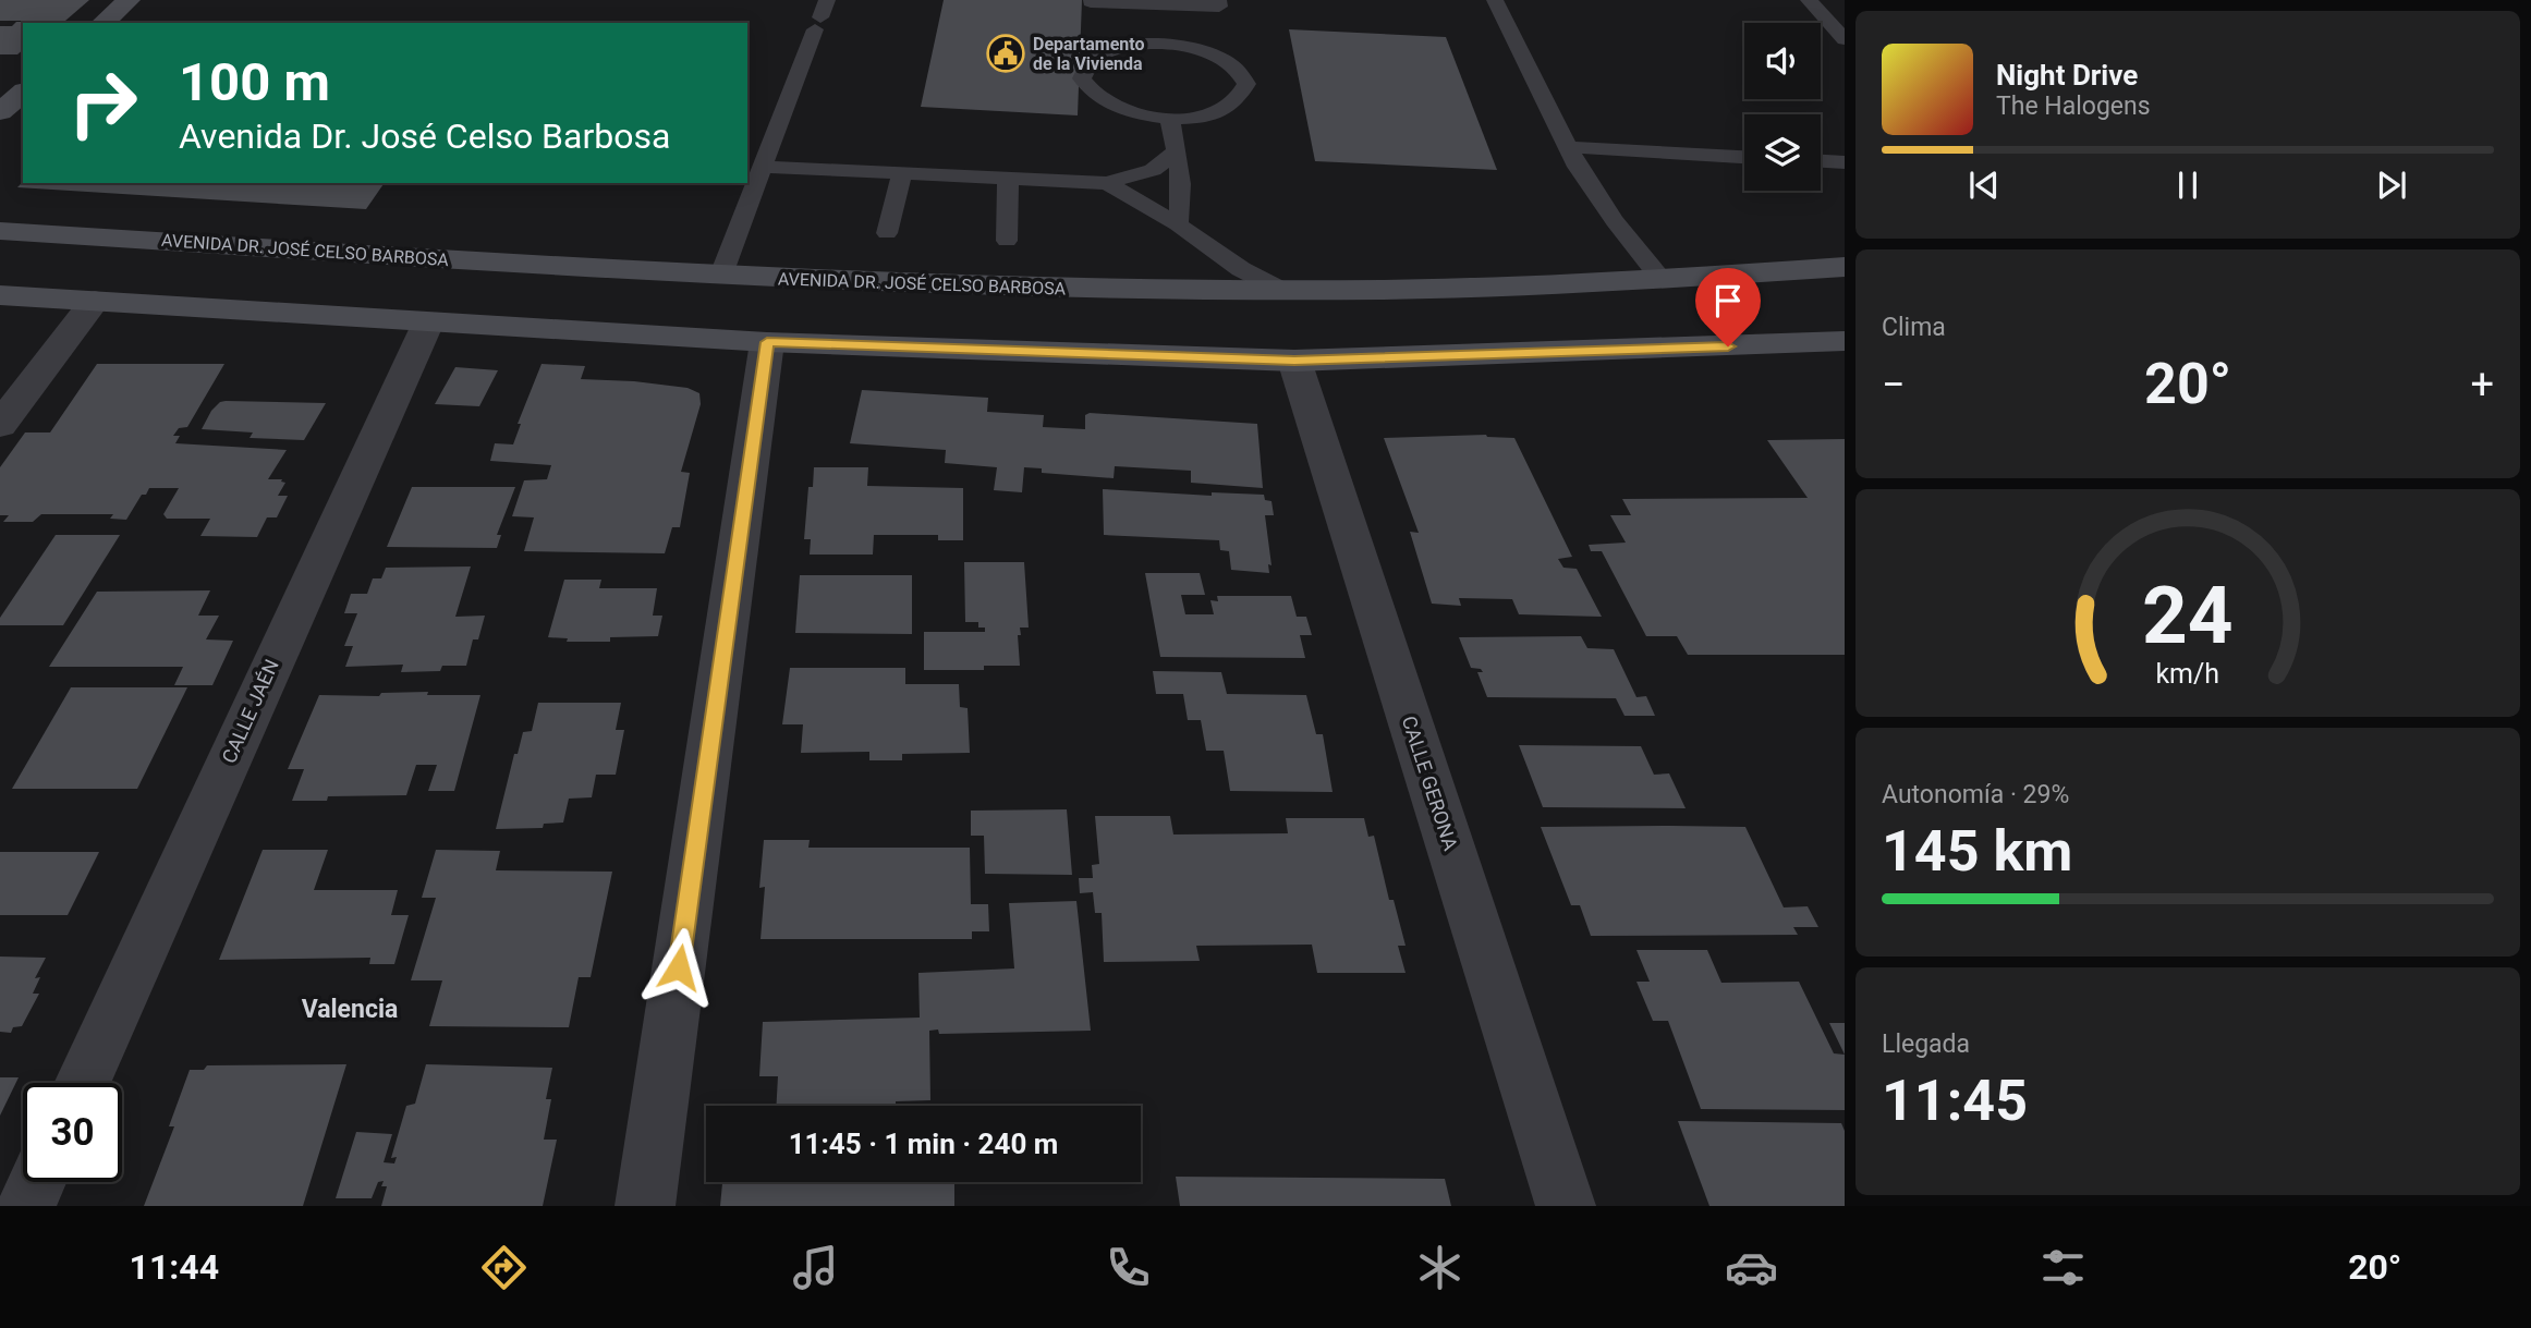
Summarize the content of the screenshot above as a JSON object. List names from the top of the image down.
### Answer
{
  "streets": {
    "main road": ["AVENIDA DR. JOSÉ CELSO BARBOSA"],
    "street": ["CALLE JAÉN", "CALLE GERONA"]
  },
  "districts": ["Valencia"],
  "places": {
    "public building": ["Departamento de la Vivienda"]
  },
  "page": {
    "turn": ["100 m", "Avenida Dr. José Celso Barbosa"],
    "song": ["Night Drive", "The Halogens"],
    "tile": [
      "Clima",
      ["Autonomía · 29%", "145 km"],
      ["Llegada", "11:45"]
    ],
    "heat": ["−", "20°", "+"],
    "limit": "30",
    "trip": "11:45 · 1 min · 240 m",
    "tabs": ["11:44", "20°"],
    "gauge": ["24", "km/h"]
  }
}
